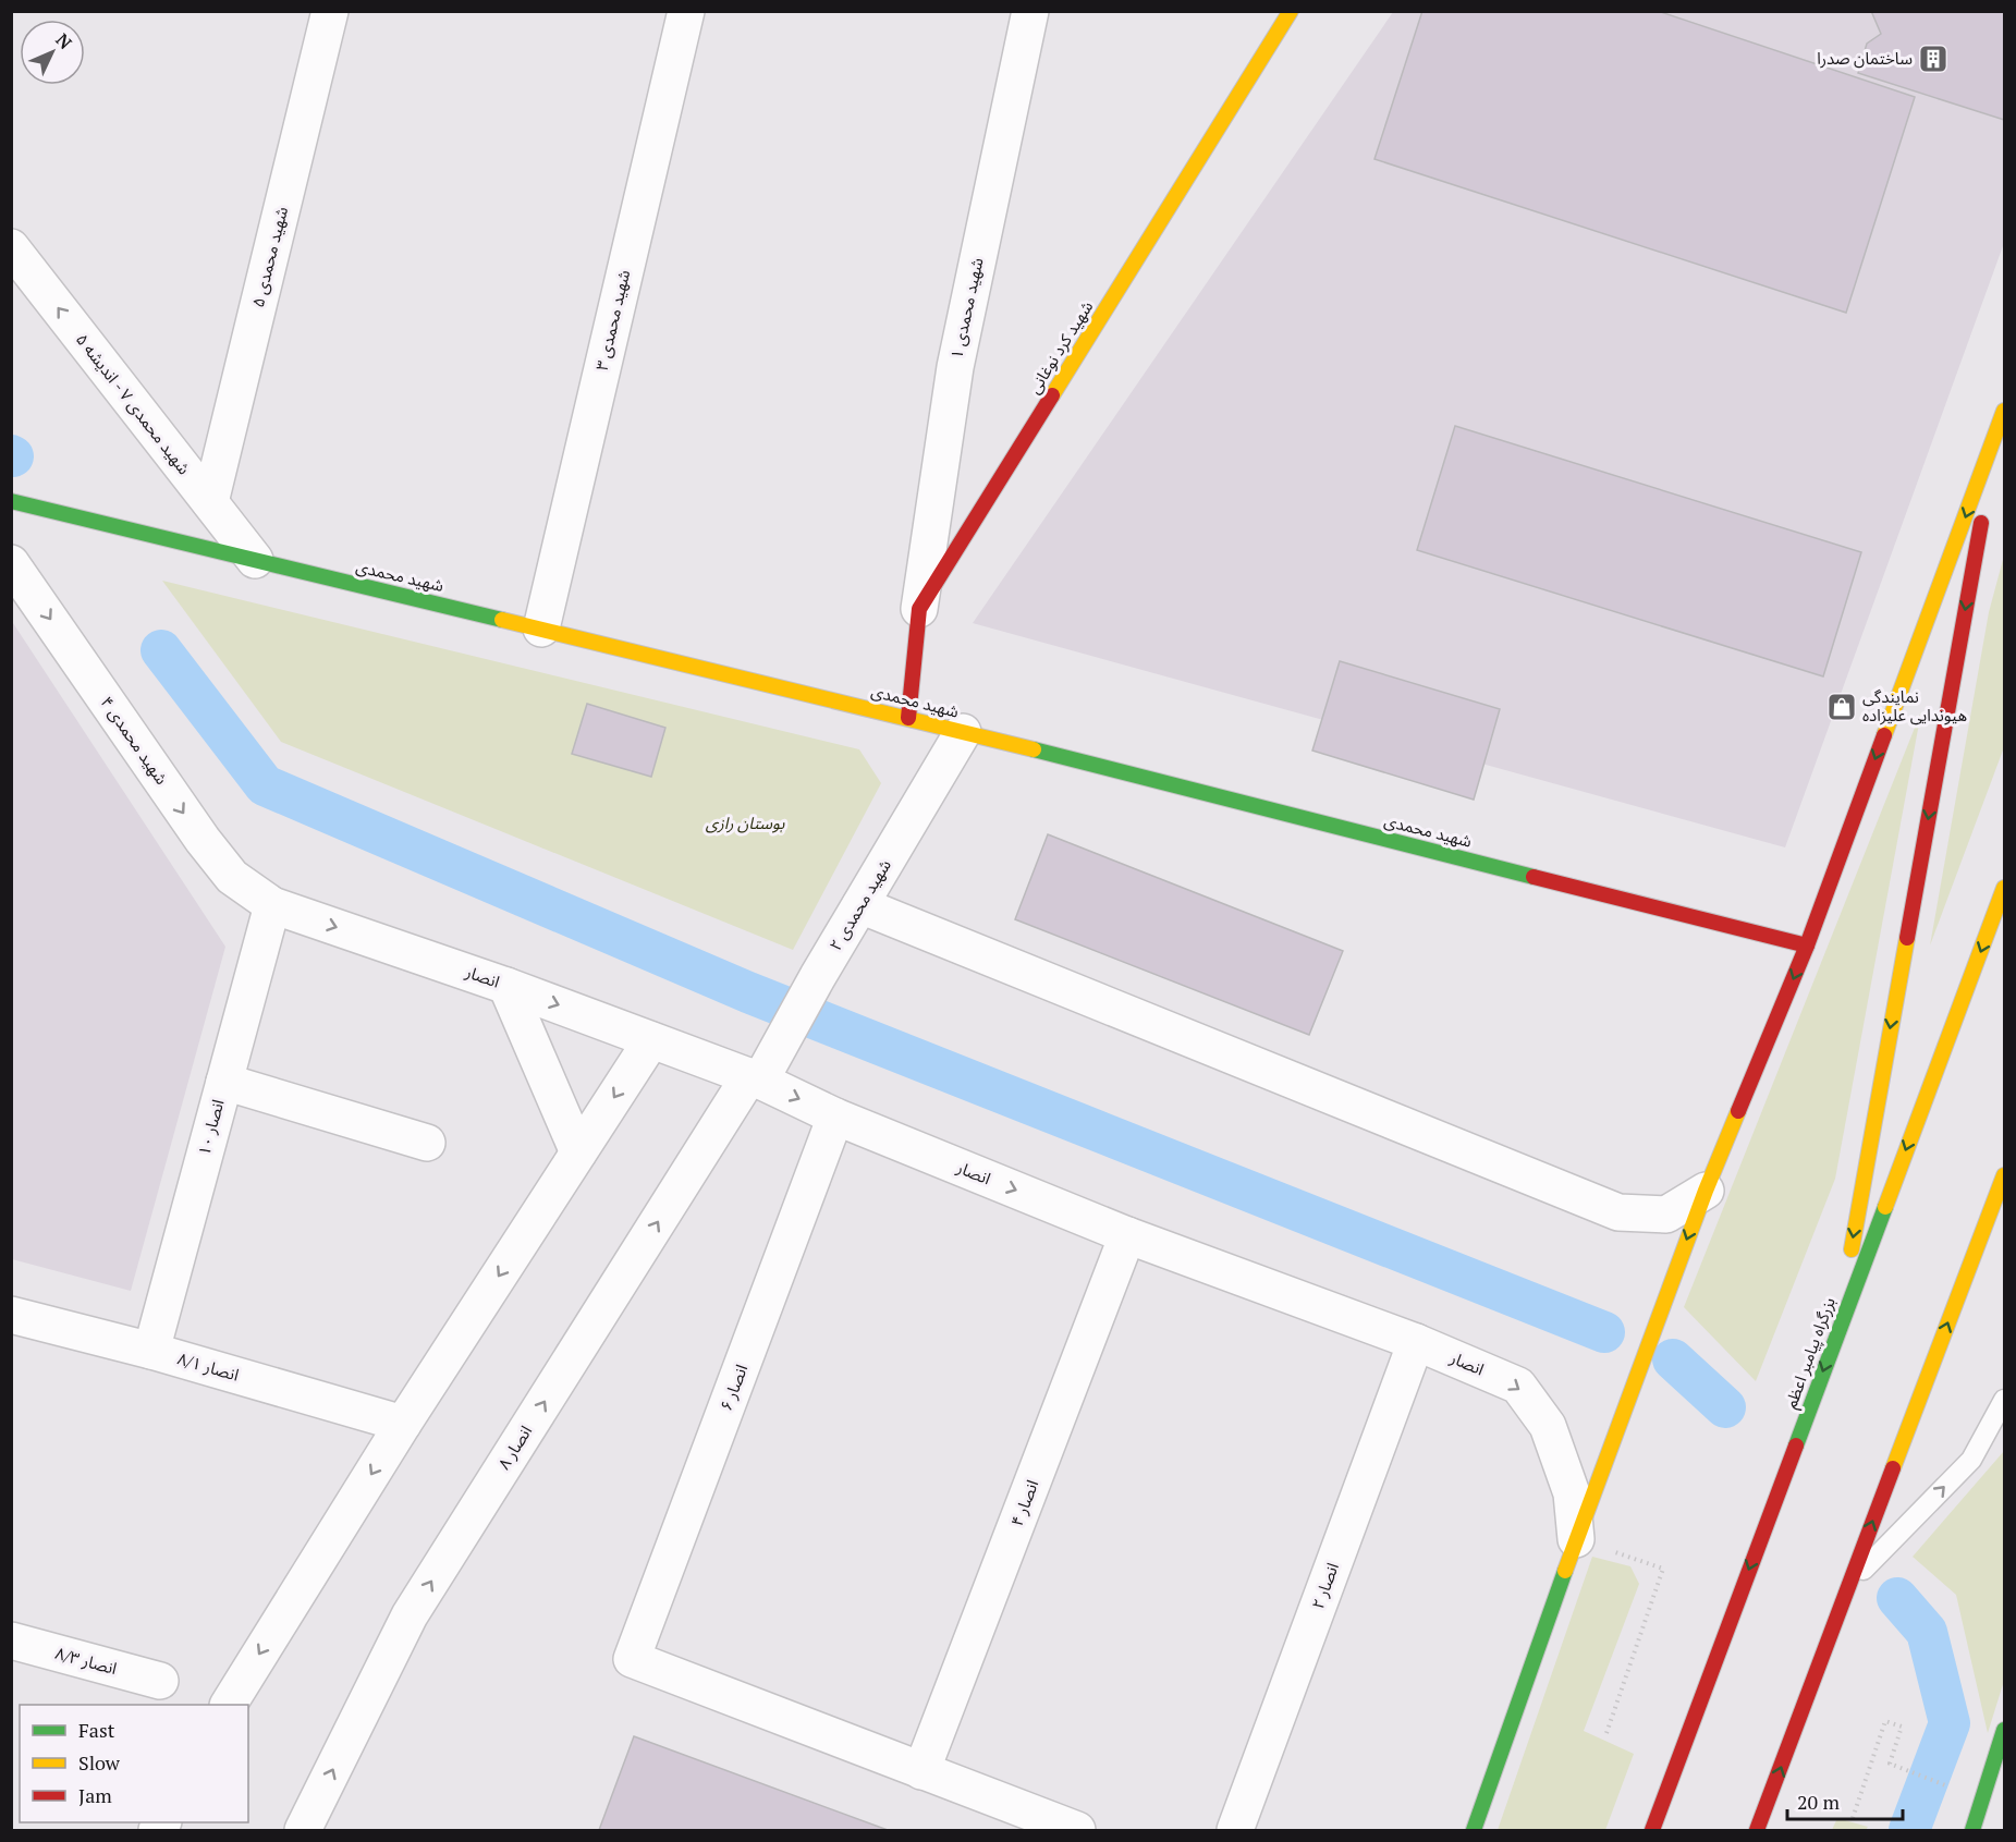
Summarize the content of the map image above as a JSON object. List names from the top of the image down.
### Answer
{
  "streets": {
    "main road": ["شهید کرد نوغانی", "شهید محمدی", "بزرگراه پیامبر اعظم"],
    "street": [
      "شهید محمدی ۵",
      "شهید محمدی ۱",
      "شهید محمدی ۳",
      "شهید محمدی ۷ - اندیشه ۵",
      "شهید محمدی ۴",
      "شهید محمدی ۲",
      "انصار",
      "انصار ۱۰",
      "انصار ۸/۱",
      "انصار ۶",
      "انصار ۸",
      "انصار ۴",
      "انصار ۲",
      "انصار ۸/۳"
    ]
  },
  "crossings": [
    ["شهید محمدی ۵", "شهید محمدی ۷ - اندیشه ۵"],
    ["شهید محمدی ۱", "شهید کرد نوغانی"],
    ["شهید محمدی ۳", "شهید محمدی"],
    ["شهید کرد نوغانی", "شهید محمدی"],
    ["شهید محمدی ۷ - اندیشه ۵", "شهید محمدی"],
    ["شهید محمدی", "شهید محمدی ۲"],
    ["شهید محمدی ۴", "انصار"],
    ["شهید محمدی ۴", "انصار ۱۰"],
    ["شهید محمدی ۲", "انصار"],
    ["شهید محمدی ۲", "انصار ۸"],
    ["انصار", "انصار ۱۰"],
    ["انصار", "انصار ۶"],
    ["انصار", "انصار ۸"],
    ["انصار", "انصار ۴"],
    ["انصار", "انصار ۲"],
    ["انصار ۱۰", "انصار ۸/۱"],
    ["انصار ۶", "انصار ۴"]
  ],
  "one_way": ["شهید محمدی ۷ - اندیشه ۵", "شهید محمدی ۴"],
  "parks": ["بوستان رازی"],
  "places": {
    "building": ["ساختمان صدرا"],
    "shop": ["نمایندگی هیوندایی علیزاده"]
  },
  "legend": ["Fast", "Slow", "Jam"],
  "scale_bar": "20 m",
  "north": "top right"
}
